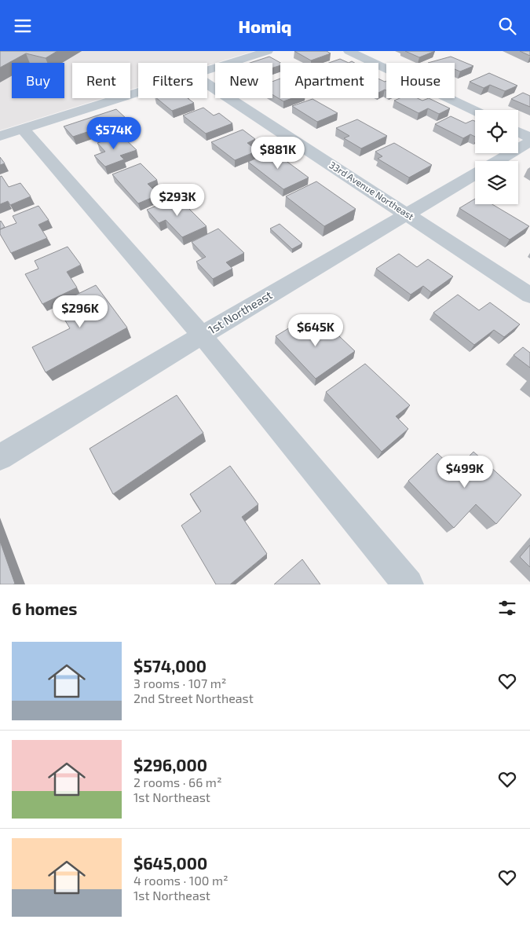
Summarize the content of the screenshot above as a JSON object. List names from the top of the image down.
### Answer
{
  "streets": {
    "street": ["33rd Avenue Northeast", "1st Northeast"]
  },
  "crossings": [
    ["33rd Avenue Northeast", "1st Northeast"]
  ],
  "page": {
    "header": "Homiq",
    "chip": [
      "Buy",
      "Rent",
      "Filters",
      "New",
      "Apartment",
      "House"
    ],
    "price": [
      "$574K",
      "$881K",
      "$293K",
      "$296K",
      "$645K",
      "$499K"
    ],
    "heading": "6 homes",
    "list": [
      {
        "name": "$574,000",
        "note": "3 rooms · 107 m² · 2nd Street Northeast"
      },
      {
        "name": "$296,000",
        "note": "2 rooms · 66 m² · 1st Northeast"
      },
      {
        "name": "$645,000",
        "note": "4 rooms · 100 m² · 1st Northeast"
      }
    ]
  }
}
